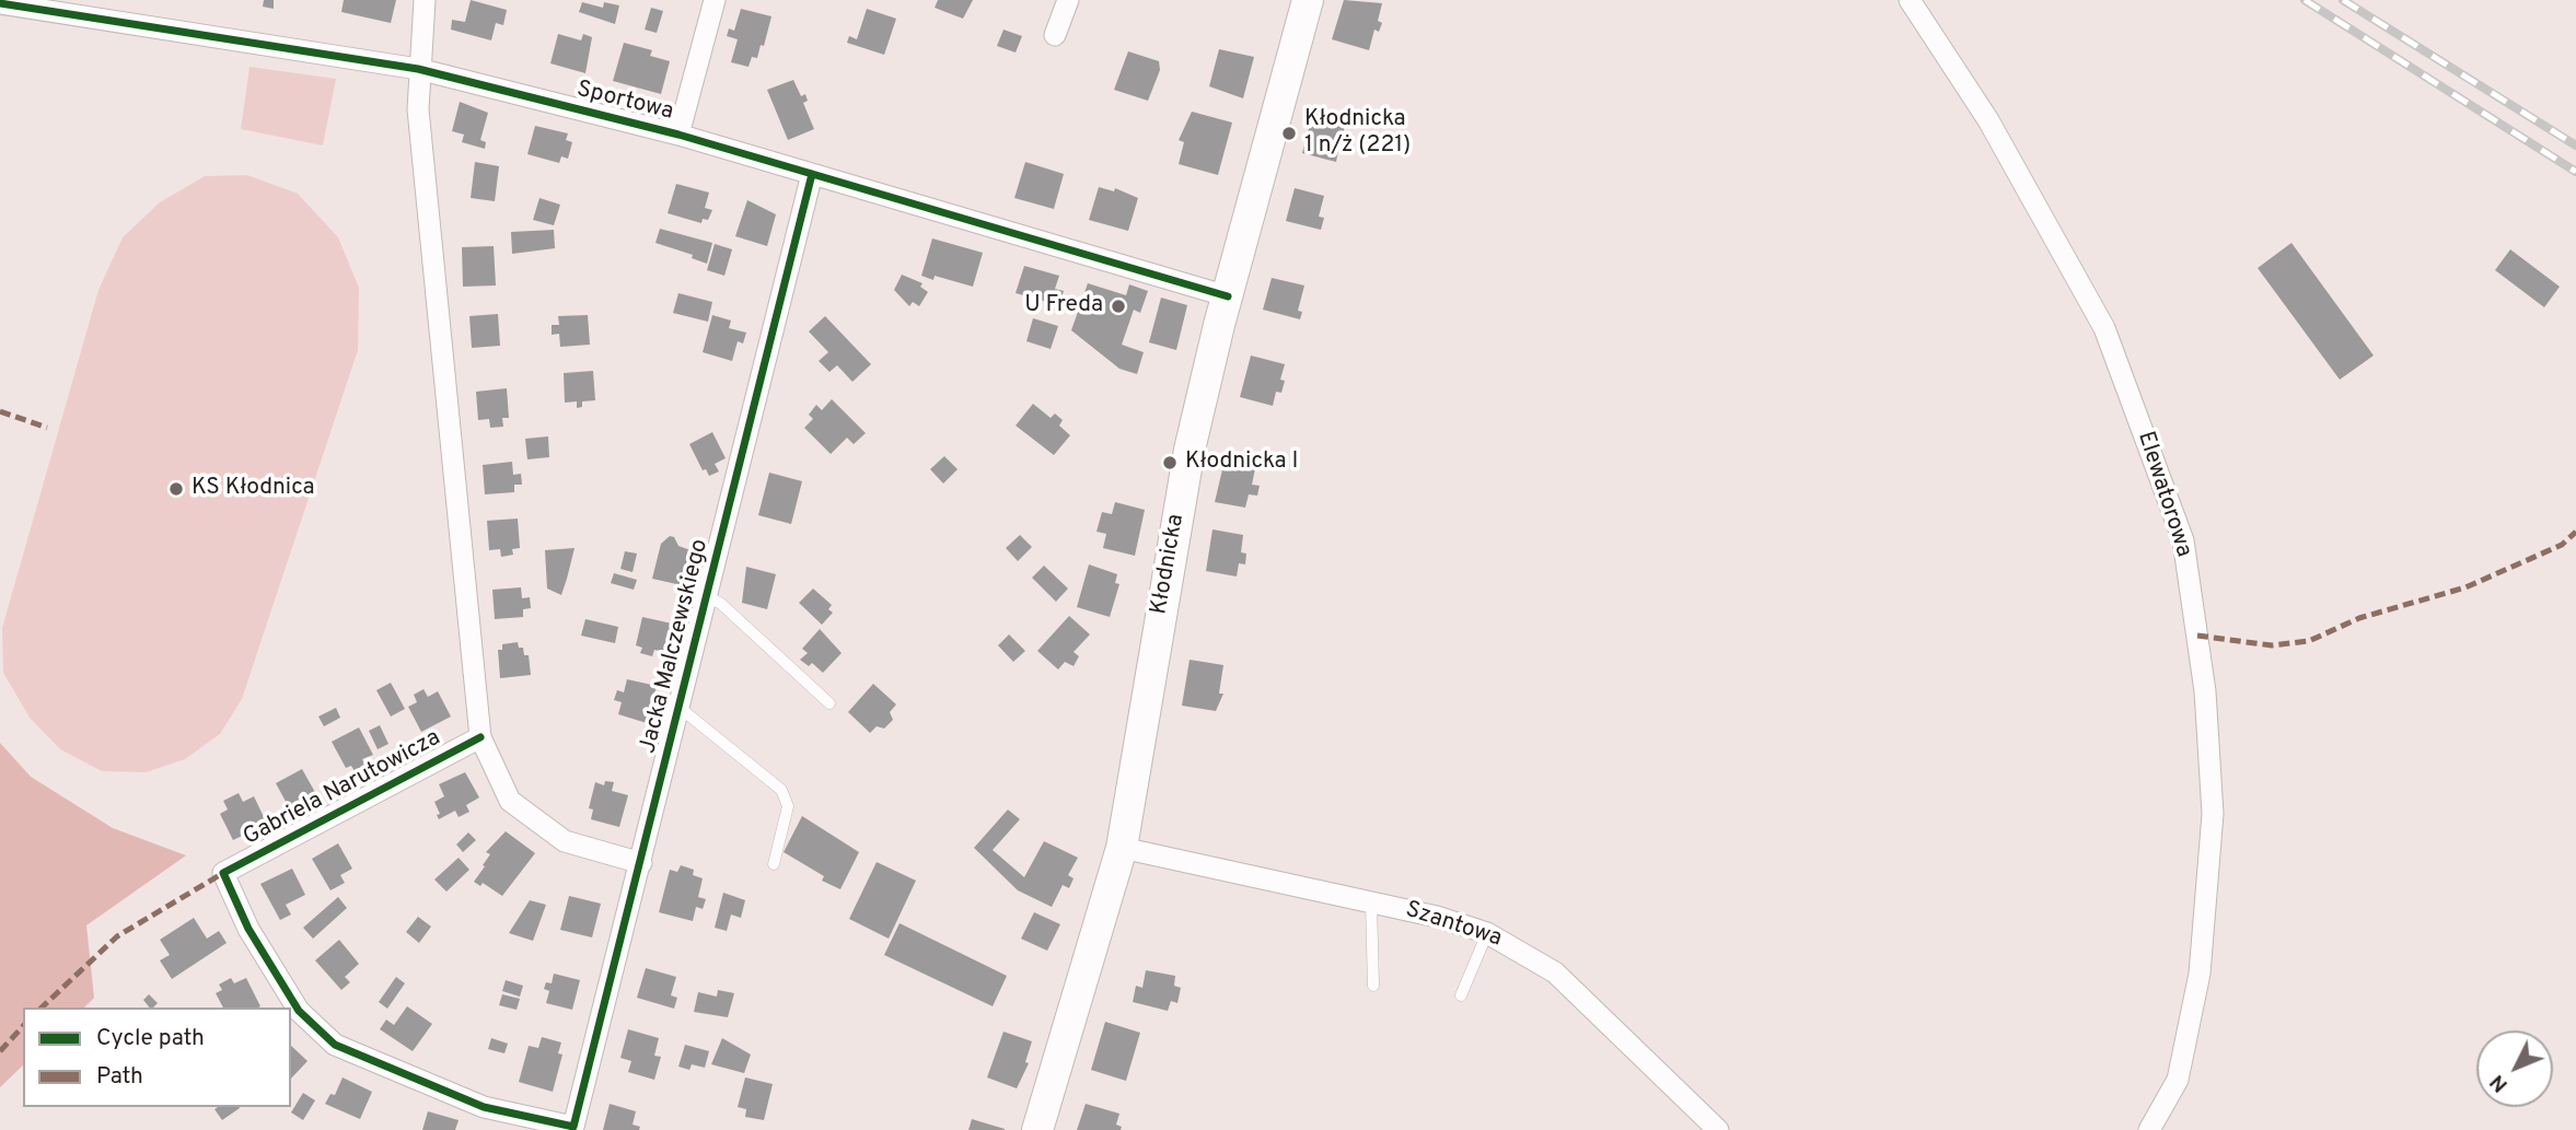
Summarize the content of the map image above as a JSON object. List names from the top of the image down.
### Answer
{
  "streets": {
    "main road": ["Kłodnicka"],
    "street": [
      "Sportowa",
      "Elewatorowa",
      "Jacka Malczewskiego",
      "Gabriela Narutowicza",
      "Szantowa"
    ]
  },
  "crossings": [
    ["Sportowa", "Kłodnicka"],
    ["Sportowa", "Jacka Malczewskiego"],
    ["Kłodnicka", "Szantowa"],
    ["Jacka Malczewskiego", "Gabriela Narutowicza"]
  ],
  "places": [
    "Kłodnicka 1 n/ż (221)",
    "U Freda",
    "Kłodnicka I",
    "KS Kłodnica"
  ],
  "legend": ["Cycle path", "Path"],
  "north": "bottom left"
}
